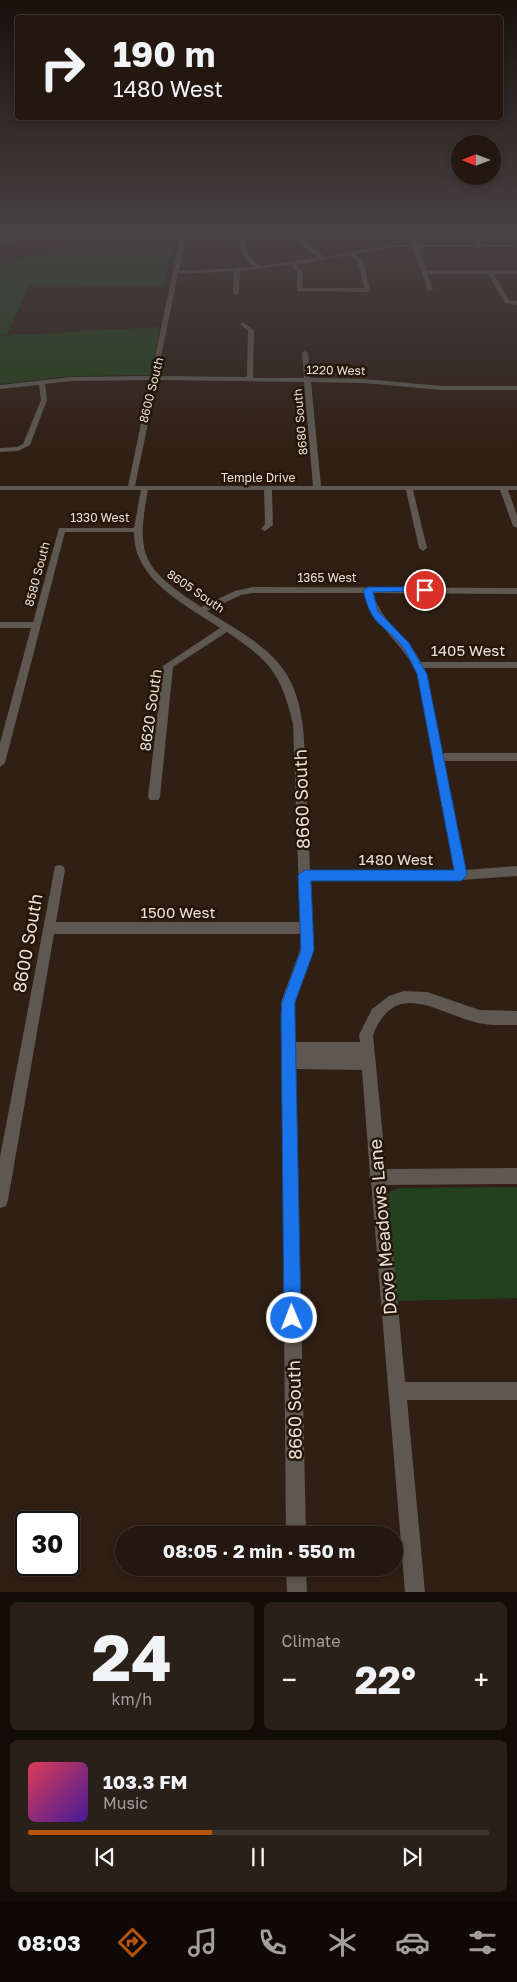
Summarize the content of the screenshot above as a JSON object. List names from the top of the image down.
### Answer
{
  "streets": {
    "street": [
      "1220 West",
      "8600 South",
      "8680 South",
      "Temple Drive",
      "1330 West",
      "8580 South",
      "1365 West",
      "8605 South",
      "1405 West",
      "8620 South",
      "8660 South",
      "1480 West",
      "1500 West",
      "Dove Meadows Lane"
    ]
  },
  "crossings": [
    ["1220 West", "8600 South"],
    ["1220 West", "8680 South"],
    ["8600 South", "Temple Drive"],
    ["8600 South", "1500 West"],
    ["8680 South", "Temple Drive"],
    ["Temple Drive", "8605 South"],
    ["1330 West", "8580 South"],
    ["1330 West", "8605 South"],
    ["1365 West", "8605 South"],
    ["8605 South", "8620 South"],
    ["8605 South", "8660 South"],
    ["8620 South", "8660 South"],
    ["8660 South", "1480 West"],
    ["8660 South", "1500 West"]
  ],
  "north": "left",
  "page": {
    "turn": ["190 m", "1480 West"],
    "limit": "30",
    "trip": "08:05 · 2 min · 550 m",
    "tile": [
      ["24", "km/h"],
      "Climate"
    ],
    "heat": ["−", "22°", "+"],
    "song": ["103.3 FM", "Music"],
    "tabs": "08:03"
  }
}
